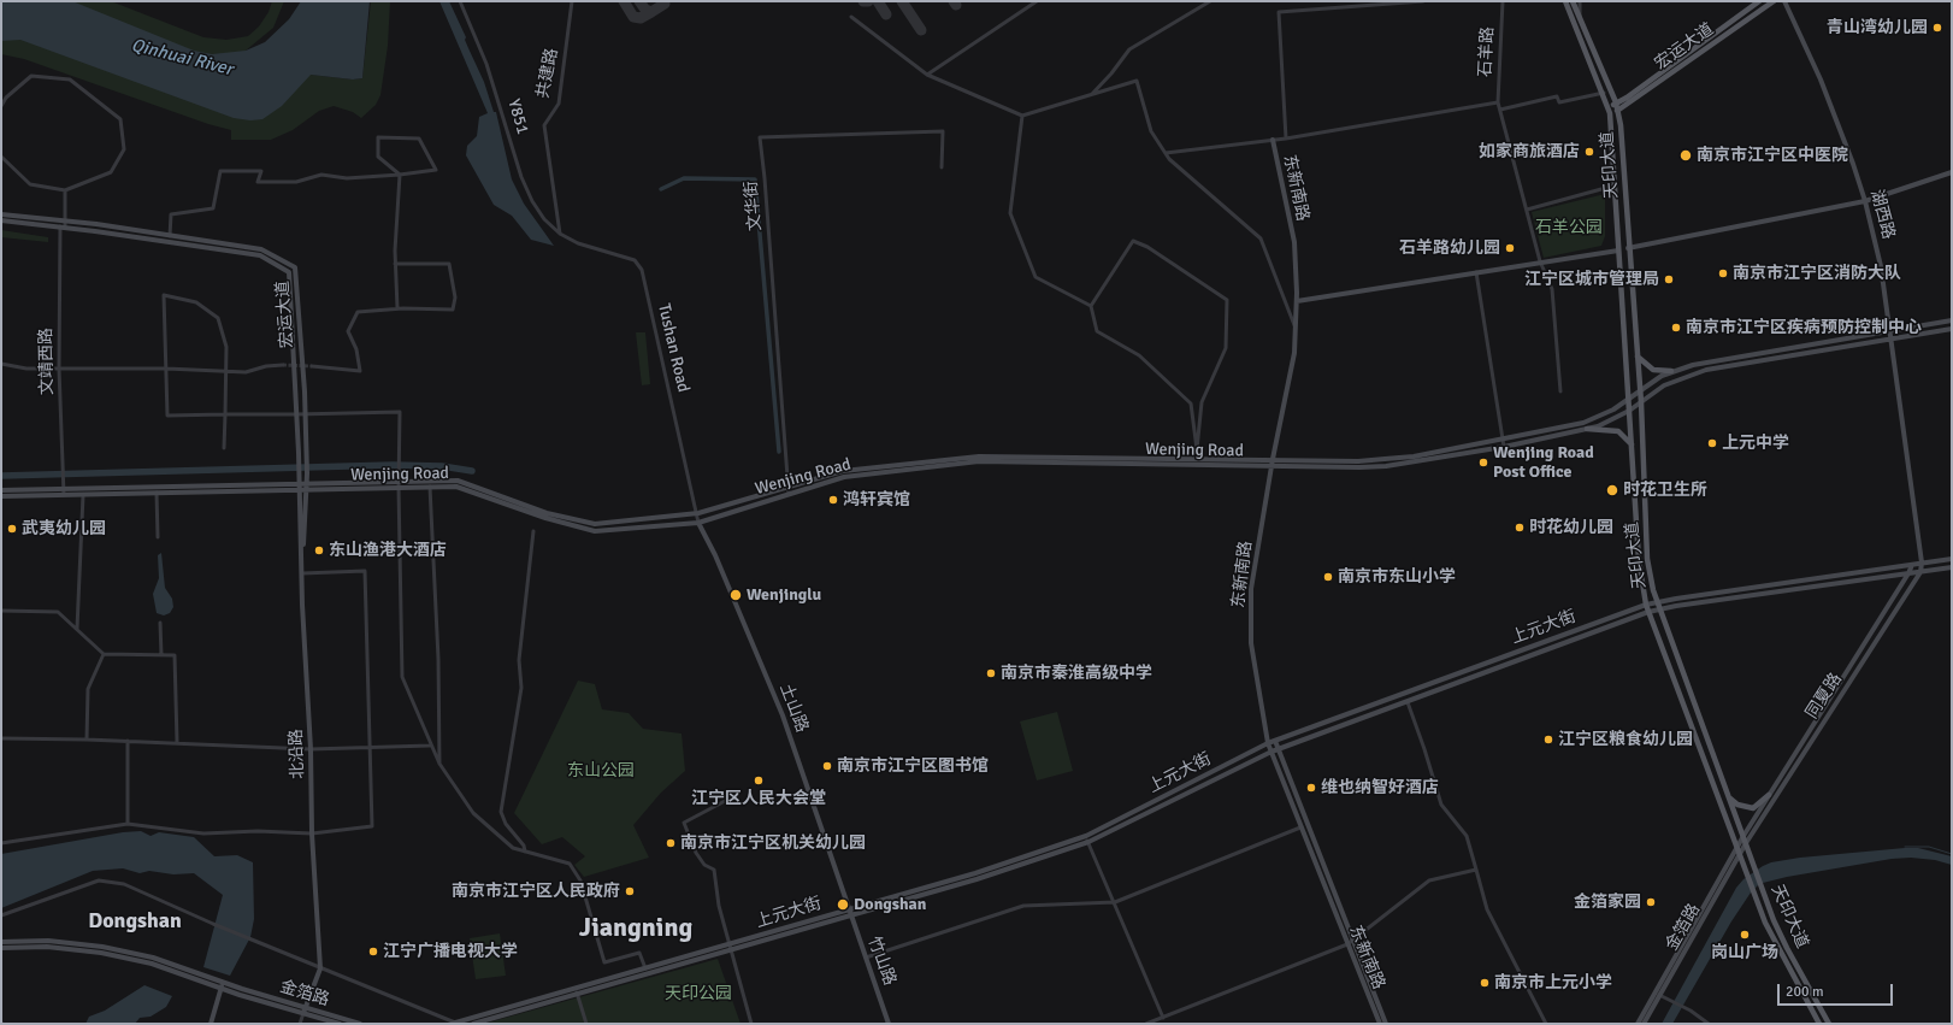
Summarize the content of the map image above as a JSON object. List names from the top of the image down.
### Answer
{
  "streets": {
    "main road": [
      "宏运大道",
      "天印大道",
      "东新南路",
      "湖西路",
      "Wenjing Road",
      "上元大街",
      "同夏路",
      "土山路",
      "北沿路",
      "金箔路",
      "竹山路"
    ],
    "street": [
      "石羊路",
      "共建路",
      "Y851",
      "文华街",
      "Tushan Road",
      "文靖西路"
    ]
  },
  "crossings": [
    ["宏运大道", "天印大道"],
    ["宏运大道", "文靖西路"],
    ["宏运大道", "Wenjing Road"],
    ["宏运大道", "北沿路"],
    ["共建路", "Y851"],
    ["共建路", "Tushan Road"],
    ["Y851", "Tushan Road"],
    ["天印大道", "Wenjing Road"],
    ["天印大道", "上元大街"],
    ["天印大道", "同夏路"],
    ["天印大道", "金箔路"],
    ["东新南路", "Wenjing Road"],
    ["东新南路", "上元大街"],
    ["文华街", "Wenjing Road"],
    ["湖西路", "Wenjing Road"],
    ["湖西路", "上元大街"],
    ["湖西路", "同夏路"],
    ["Tushan Road", "Wenjing Road"],
    ["Tushan Road", "土山路"],
    ["文靖西路", "Wenjing Road"],
    ["Wenjing Road", "土山路"],
    ["Wenjing Road", "北沿路"],
    ["上元大街", "同夏路"],
    ["上元大街", "土山路"],
    ["上元大街", "竹山路"],
    ["同夏路", "金箔路"],
    ["土山路", "竹山路"],
    ["北沿路", "金箔路"]
  ],
  "districts": ["Dongshan", "Jiangning"],
  "water": ["Qinhuai River"],
  "parks": ["石羊公园", "东山公园", "天印公园"],
  "places": [
    "青山湾幼儿园",
    "如家商旅酒店",
    "南京市江宁区中医院",
    "石羊路幼儿园",
    "南京市江宁区消防大队",
    "江宁区城市管理局",
    "南京市江宁区疾病预防控制中心",
    "上元中学",
    "Wenjing Road Post Office",
    "时花卫生所",
    "鸿轩宾馆",
    "时花幼儿园",
    "武夷幼儿园",
    "东山渔港大酒店",
    "南京市东山小学",
    "Wenjinglu",
    "南京市秦淮高级中学",
    "江宁区粮食幼儿园",
    "南京市江宁区图书馆",
    "江宁区人民大会堂",
    "维也纳智好酒店",
    "南京市江宁区机关幼儿园",
    "南京市江宁区人民政府",
    "金箔家园",
    "Dongshan",
    "岗山广场",
    "江宁广播电视大学",
    "南京市上元小学"
  ],
  "scale_bar": "200 m"
}
